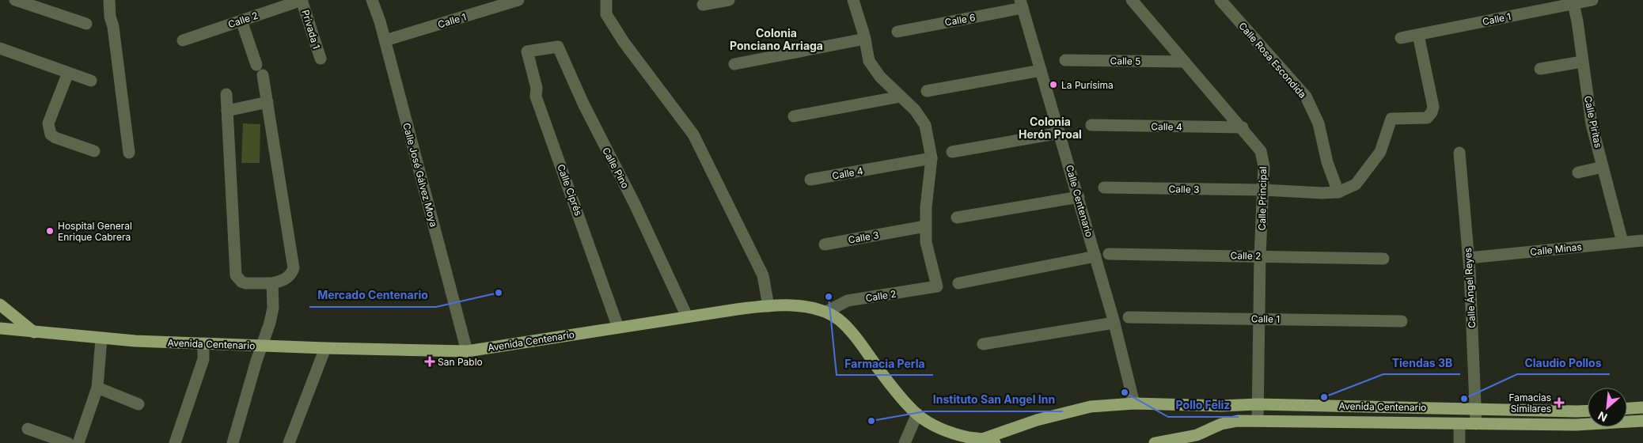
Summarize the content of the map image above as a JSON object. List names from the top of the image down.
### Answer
{
  "streets": {
    "main road": ["Avenida Centenario"],
    "street": [
      "Calle 1",
      "Calle 2",
      "Calle 6",
      "Privada 1",
      "Calle Rosa Escondida",
      "Calle 5",
      "Calle Piritas",
      "Calle 4",
      "Calle Pino",
      "Calle José Gálvez Moya",
      "Calle 3",
      "Calle Ciprés",
      "Calle Principal",
      "Calle Centenario",
      "Calle Minas",
      "Calle Ángel Reyes"
    ]
  },
  "crossings": [
    ["Calle 1", "Calle Piritas"],
    ["Calle 1", "Calle José Gálvez Moya"],
    ["Calle 1", "Calle Principal"],
    ["Calle 2", "Privada 1"],
    ["Calle 2", "Calle 3"],
    ["Calle 2", "Calle Principal"],
    ["Calle 2", "Avenida Centenario"],
    ["Calle 6", "Calle Centenario"],
    ["Calle 5", "Calle Principal"],
    ["Calle Piritas", "Calle Minas"],
    ["Calle 4", "Calle Principal"],
    ["Calle Pino", "Calle Ciprés"],
    ["Calle Pino", "Avenida Centenario"],
    ["Calle José Gálvez Moya", "Avenida Centenario"],
    ["Calle 3", "Calle Principal"],
    ["Calle Ciprés", "Avenida Centenario"],
    ["Calle Principal", "Avenida Centenario"],
    ["Calle Centenario", "Avenida Centenario"],
    ["Calle Minas", "Calle Ángel Reyes"],
    ["Calle Ángel Reyes", "Avenida Centenario"]
  ],
  "districts": ["Colonia Ponciano Arriaga", "Colonia Herón Proal"],
  "places": {
    "other": [
      "La Purísima",
      "Hospital General Enrique Cabrera",
      "Mercado Centenario",
      "Farmacia Perla",
      "Pollo Feliz",
      "Tiendas 3B",
      "Claudio Pollos",
      "Instituto San Angel Inn"
    ],
    "health": ["San Pablo", "Famacias Similares"]
  },
  "north": "bottom left"
}
